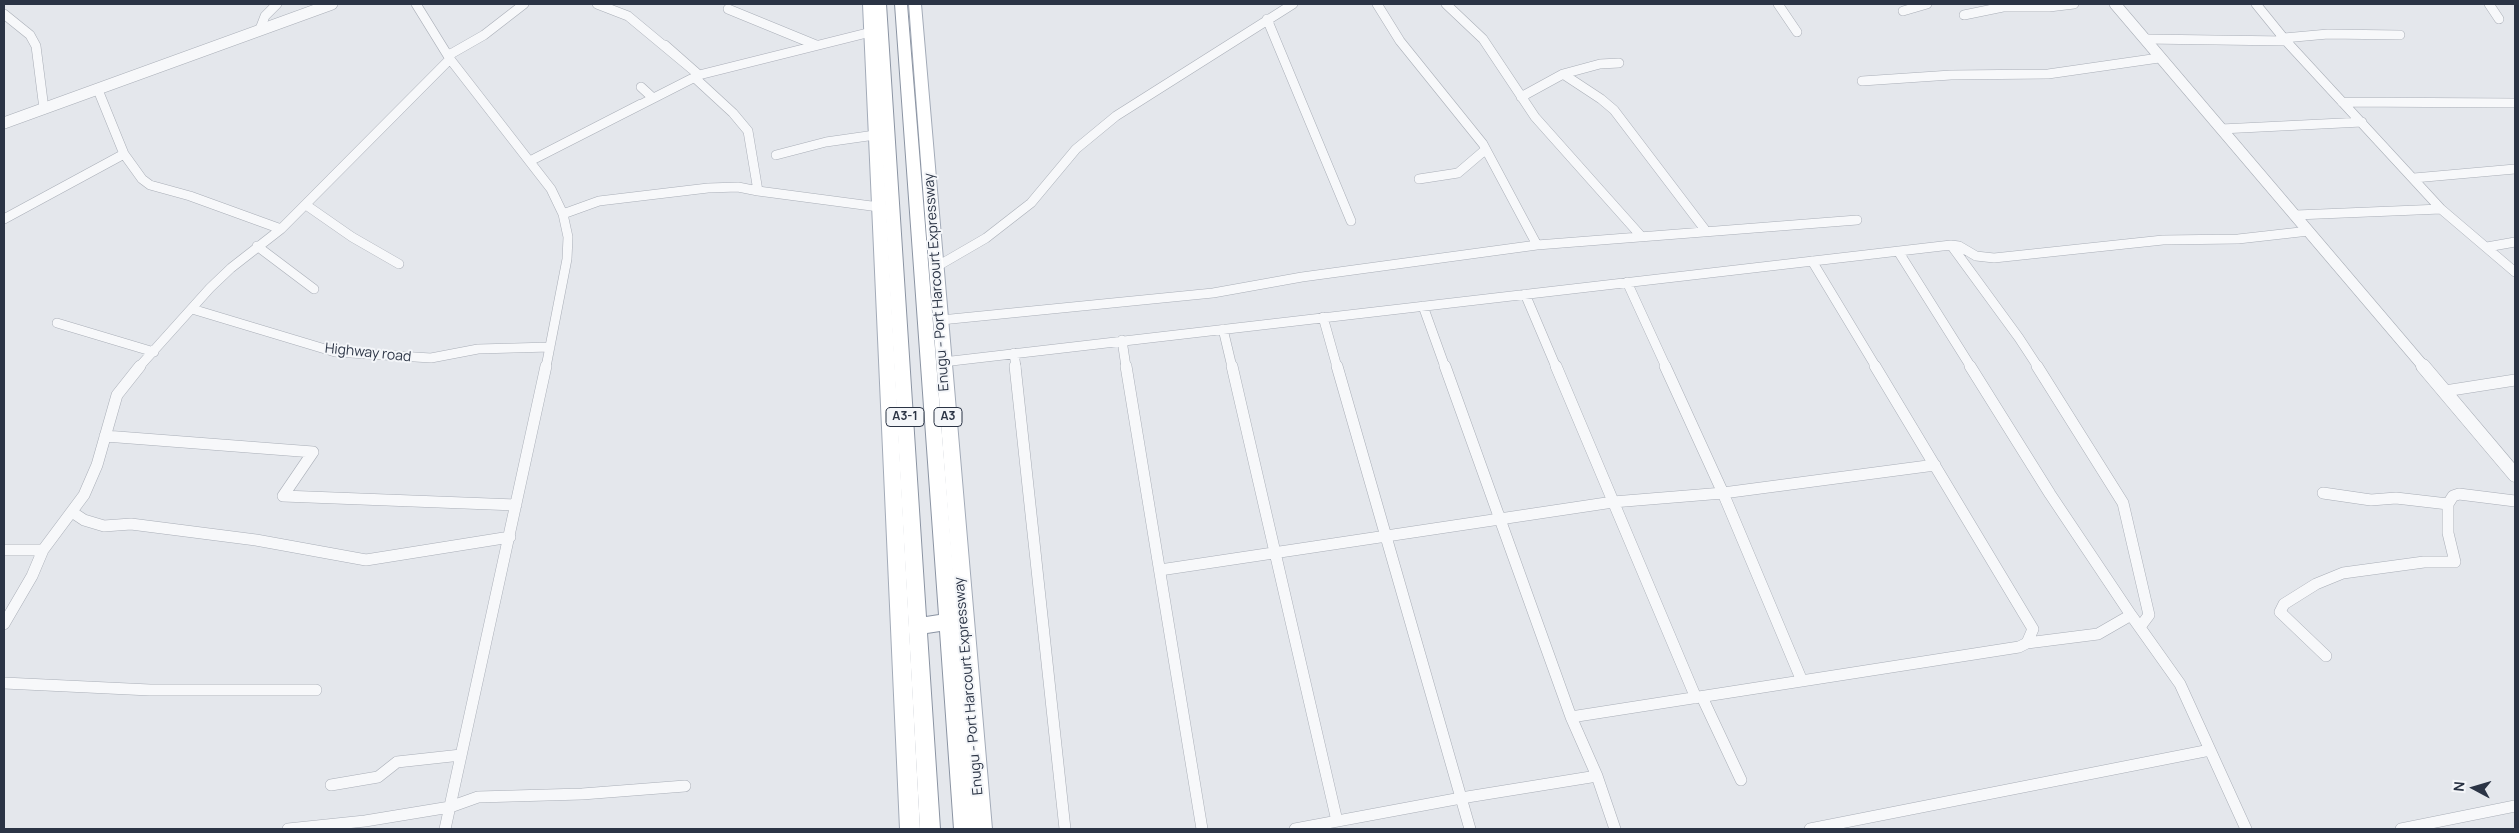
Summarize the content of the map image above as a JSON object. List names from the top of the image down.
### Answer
{
  "streets": {
    "main road": ["Enugu - Port Harcourt Expressway", "A3-1", "A3"],
    "street": ["Highway road"]
  },
  "north": "left"
}
